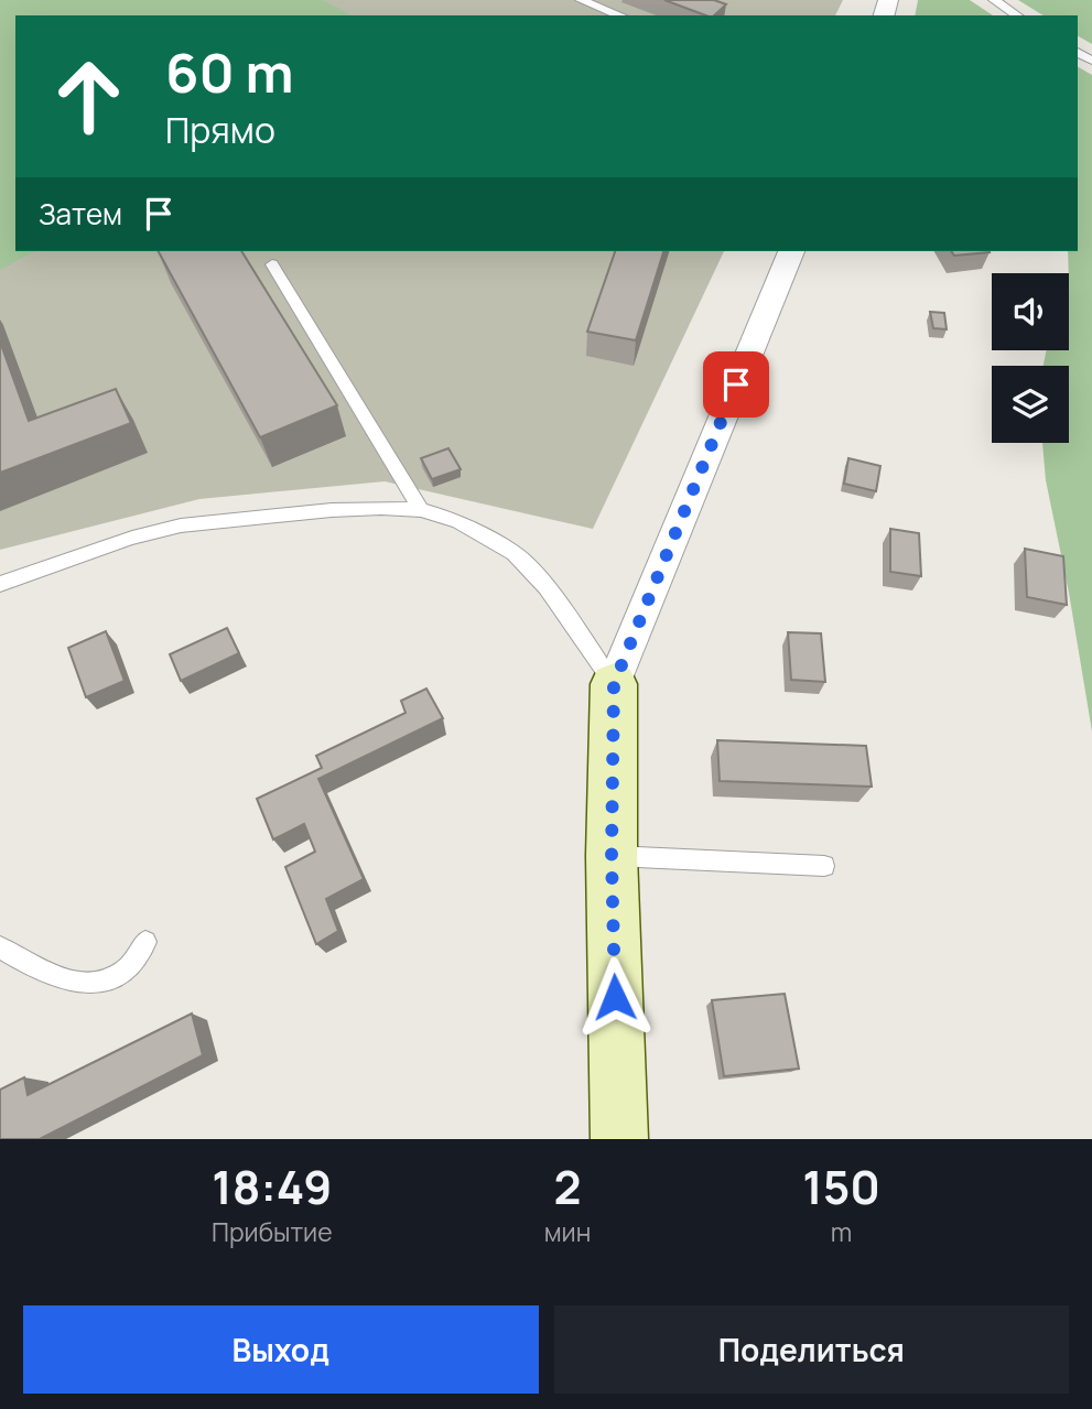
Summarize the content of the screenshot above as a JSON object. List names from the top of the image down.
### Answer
{
  "page": {
    "turn": ["60 m", "Прямо"],
    "then": "Затем",
    "eta": [
      "18:49",
      "Прибытие",
      "2",
      "мин",
      "150",
      "m"
    ],
    "buttons": ["Выход", "Поделиться"]
  }
}
